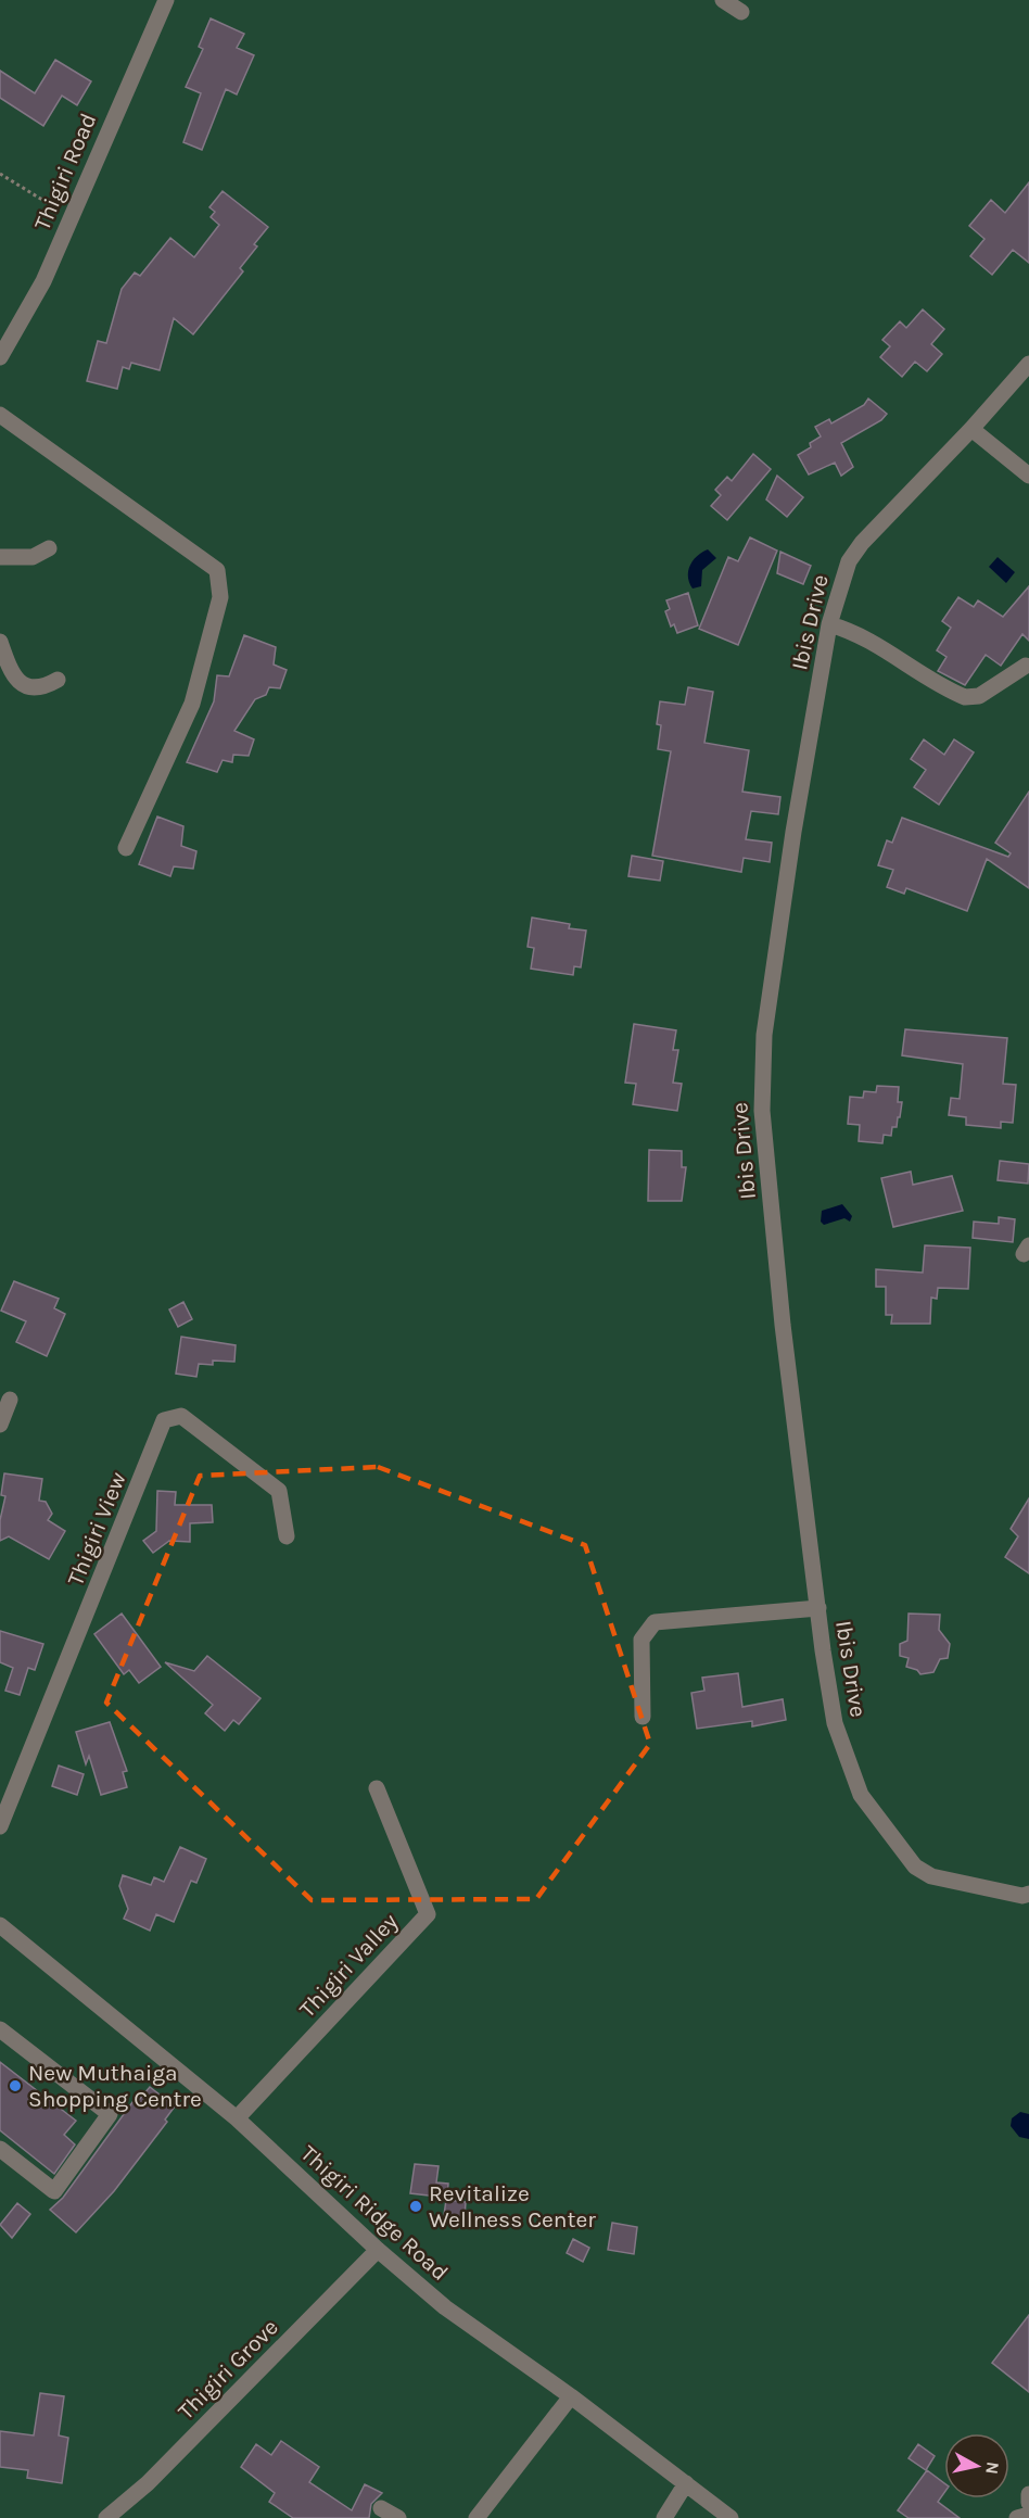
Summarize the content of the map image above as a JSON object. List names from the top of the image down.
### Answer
{
  "streets": {
    "street": [
      "Thigiri Road",
      "Ibis Drive",
      "Thigiri View",
      "Thigiri Valley",
      "Thigiri Ridge Road",
      "Thigiri Grove"
    ]
  },
  "crossings": [
    ["Thigiri Valley", "Thigiri Ridge Road"],
    ["Thigiri Ridge Road", "Thigiri Grove"]
  ],
  "places": ["New Muthaiga Shopping Centre", "Revitalize Wellness Center"],
  "north": "right"
}
